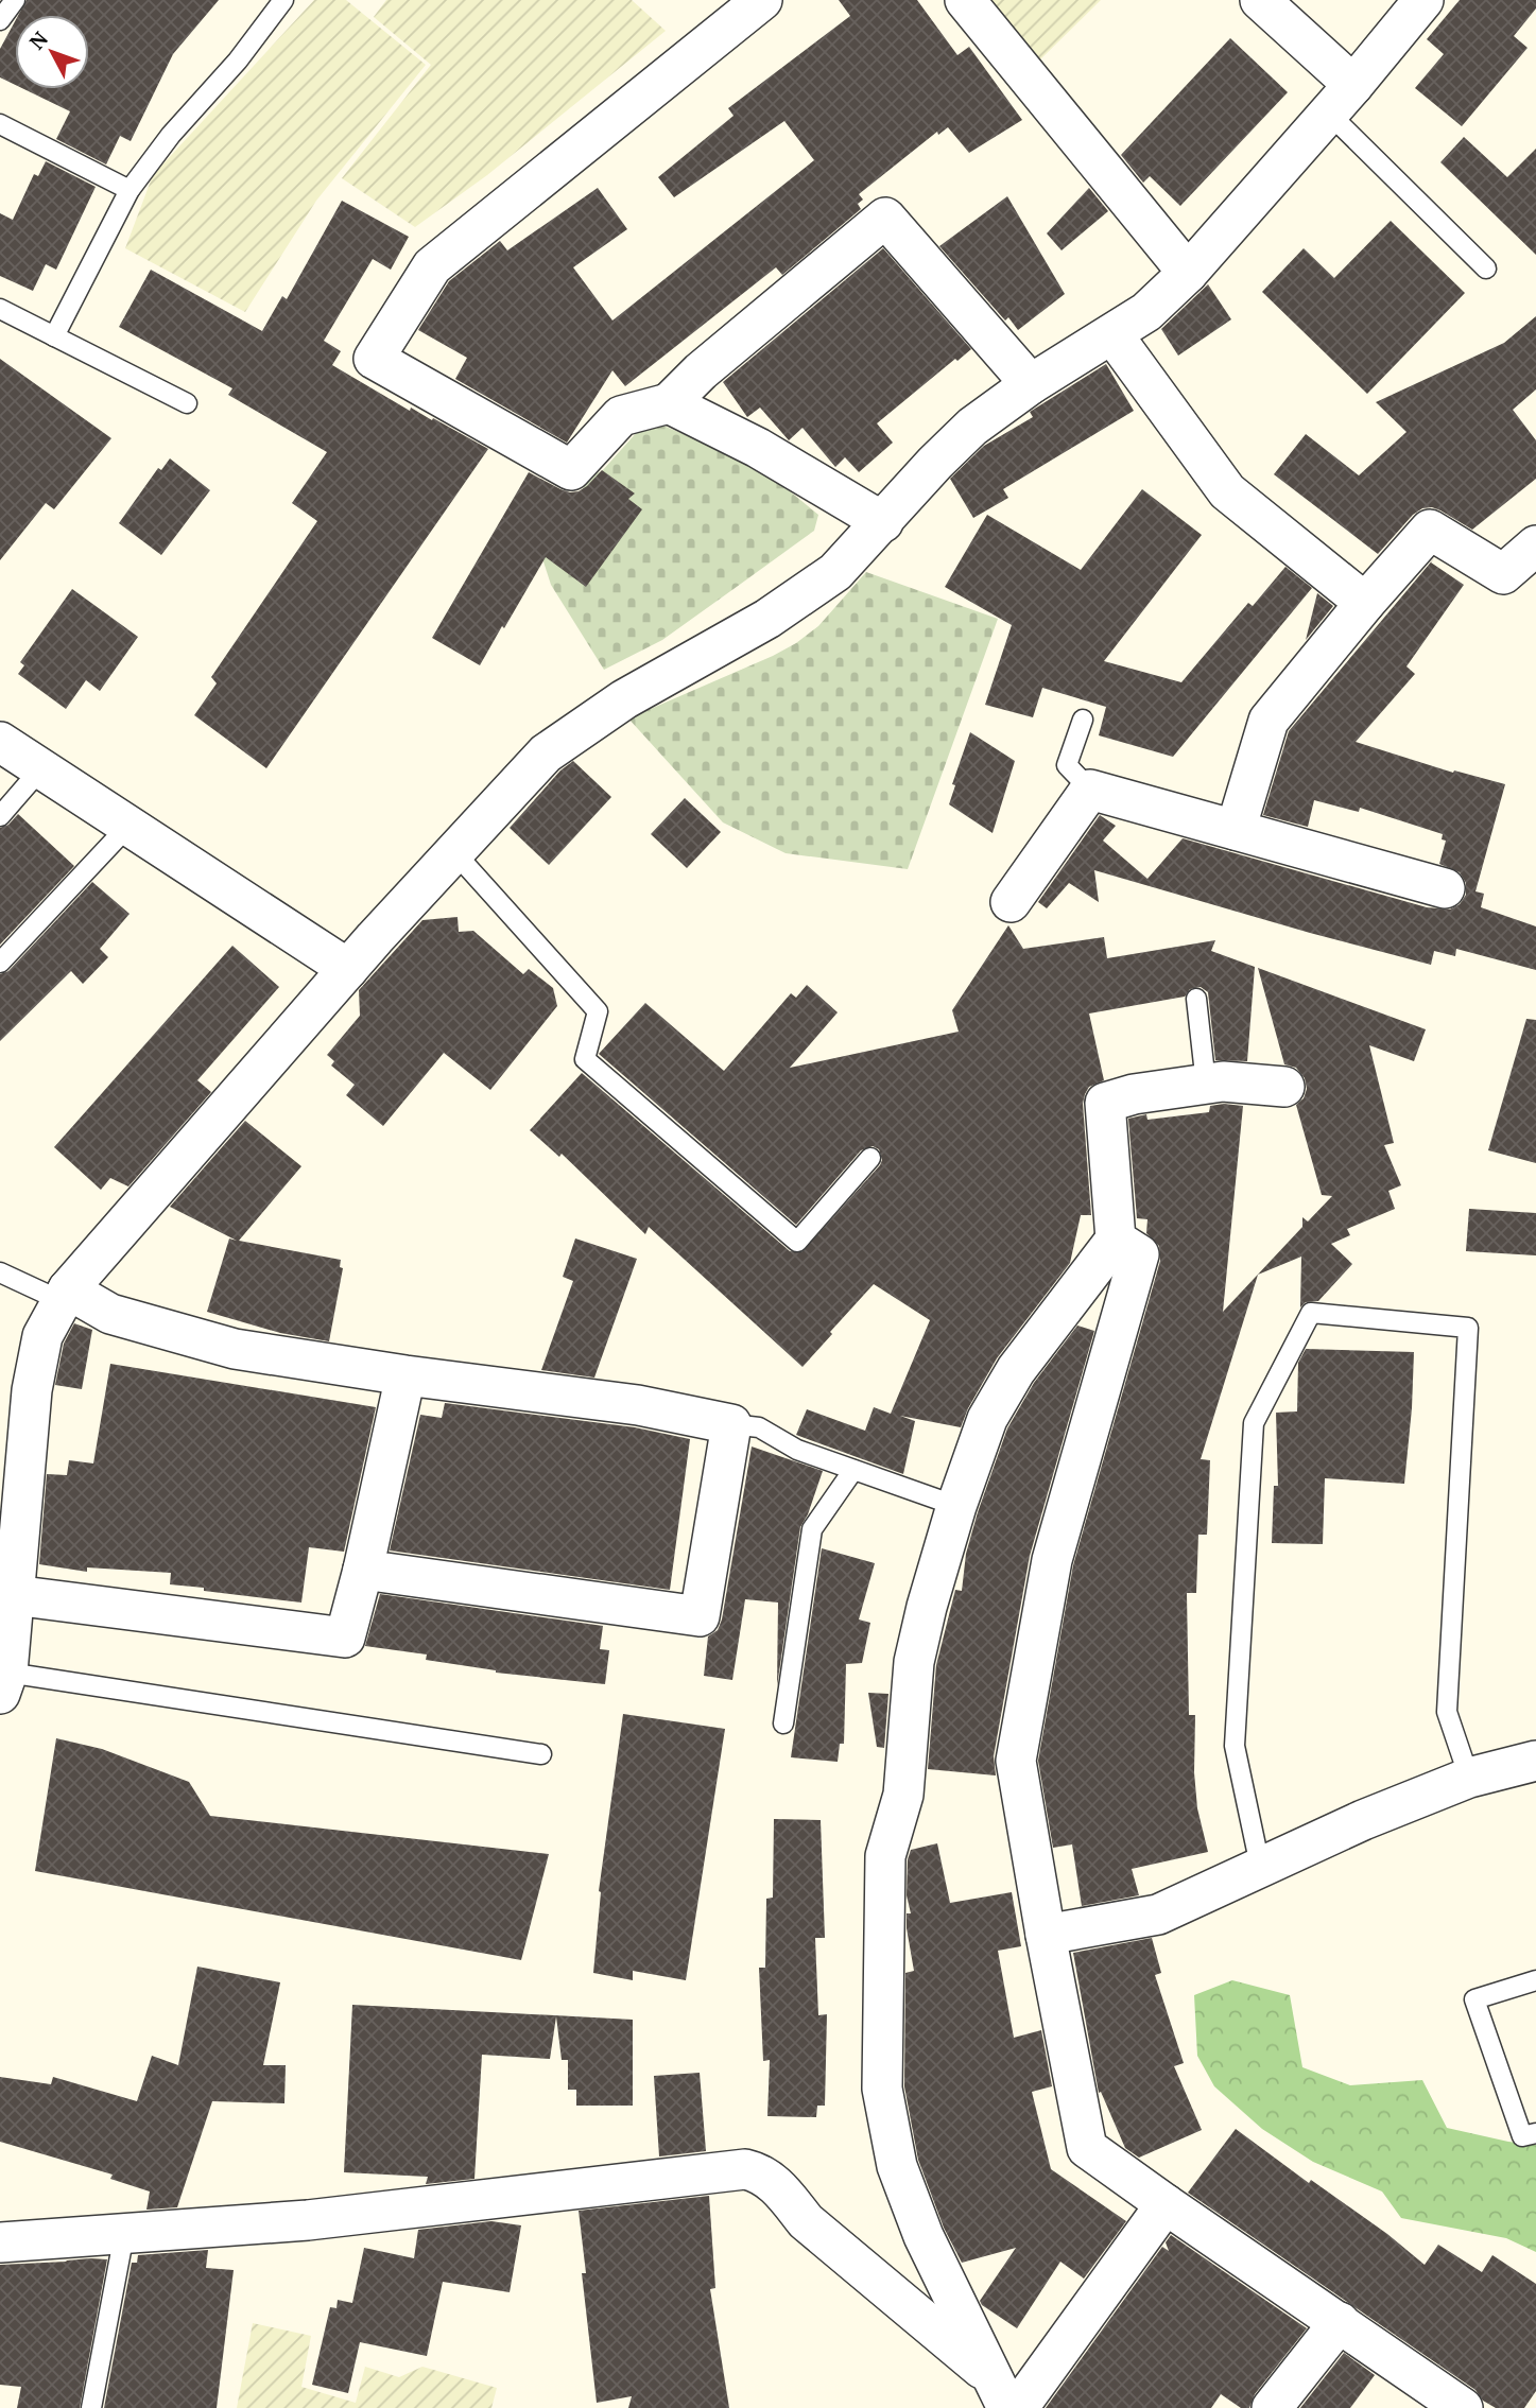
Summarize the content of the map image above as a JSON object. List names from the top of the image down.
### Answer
{
  "north": "top left"
}
